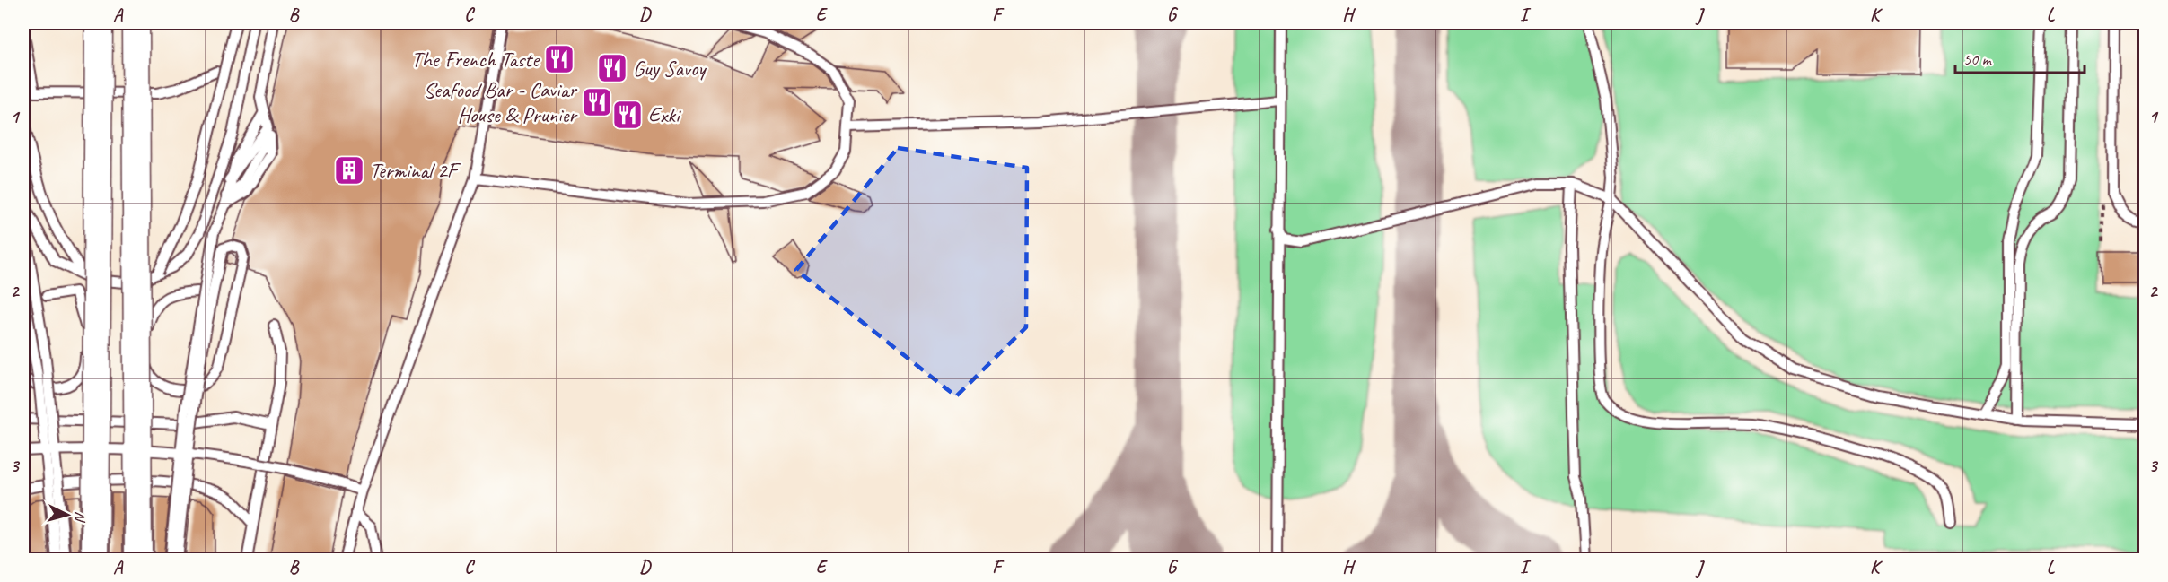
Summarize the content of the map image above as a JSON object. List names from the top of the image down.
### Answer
{
  "places": {
    "restaurant": [
      "The French Taste",
      "Guy Savoy",
      "Seafood Bar - Caviar House & Prunier",
      "Exki"
    ],
    "building": ["Terminal 2F"]
  },
  "scale_bar": "50 m",
  "north": "right",
  "grid": {
    "columns": [
      "A",
      "B",
      "C",
      "D",
      "E",
      "F",
      "G",
      "H",
      "I",
      "J",
      "K",
      "L"
    ],
    "rows": ["1", "2", "3"]
  }
}
